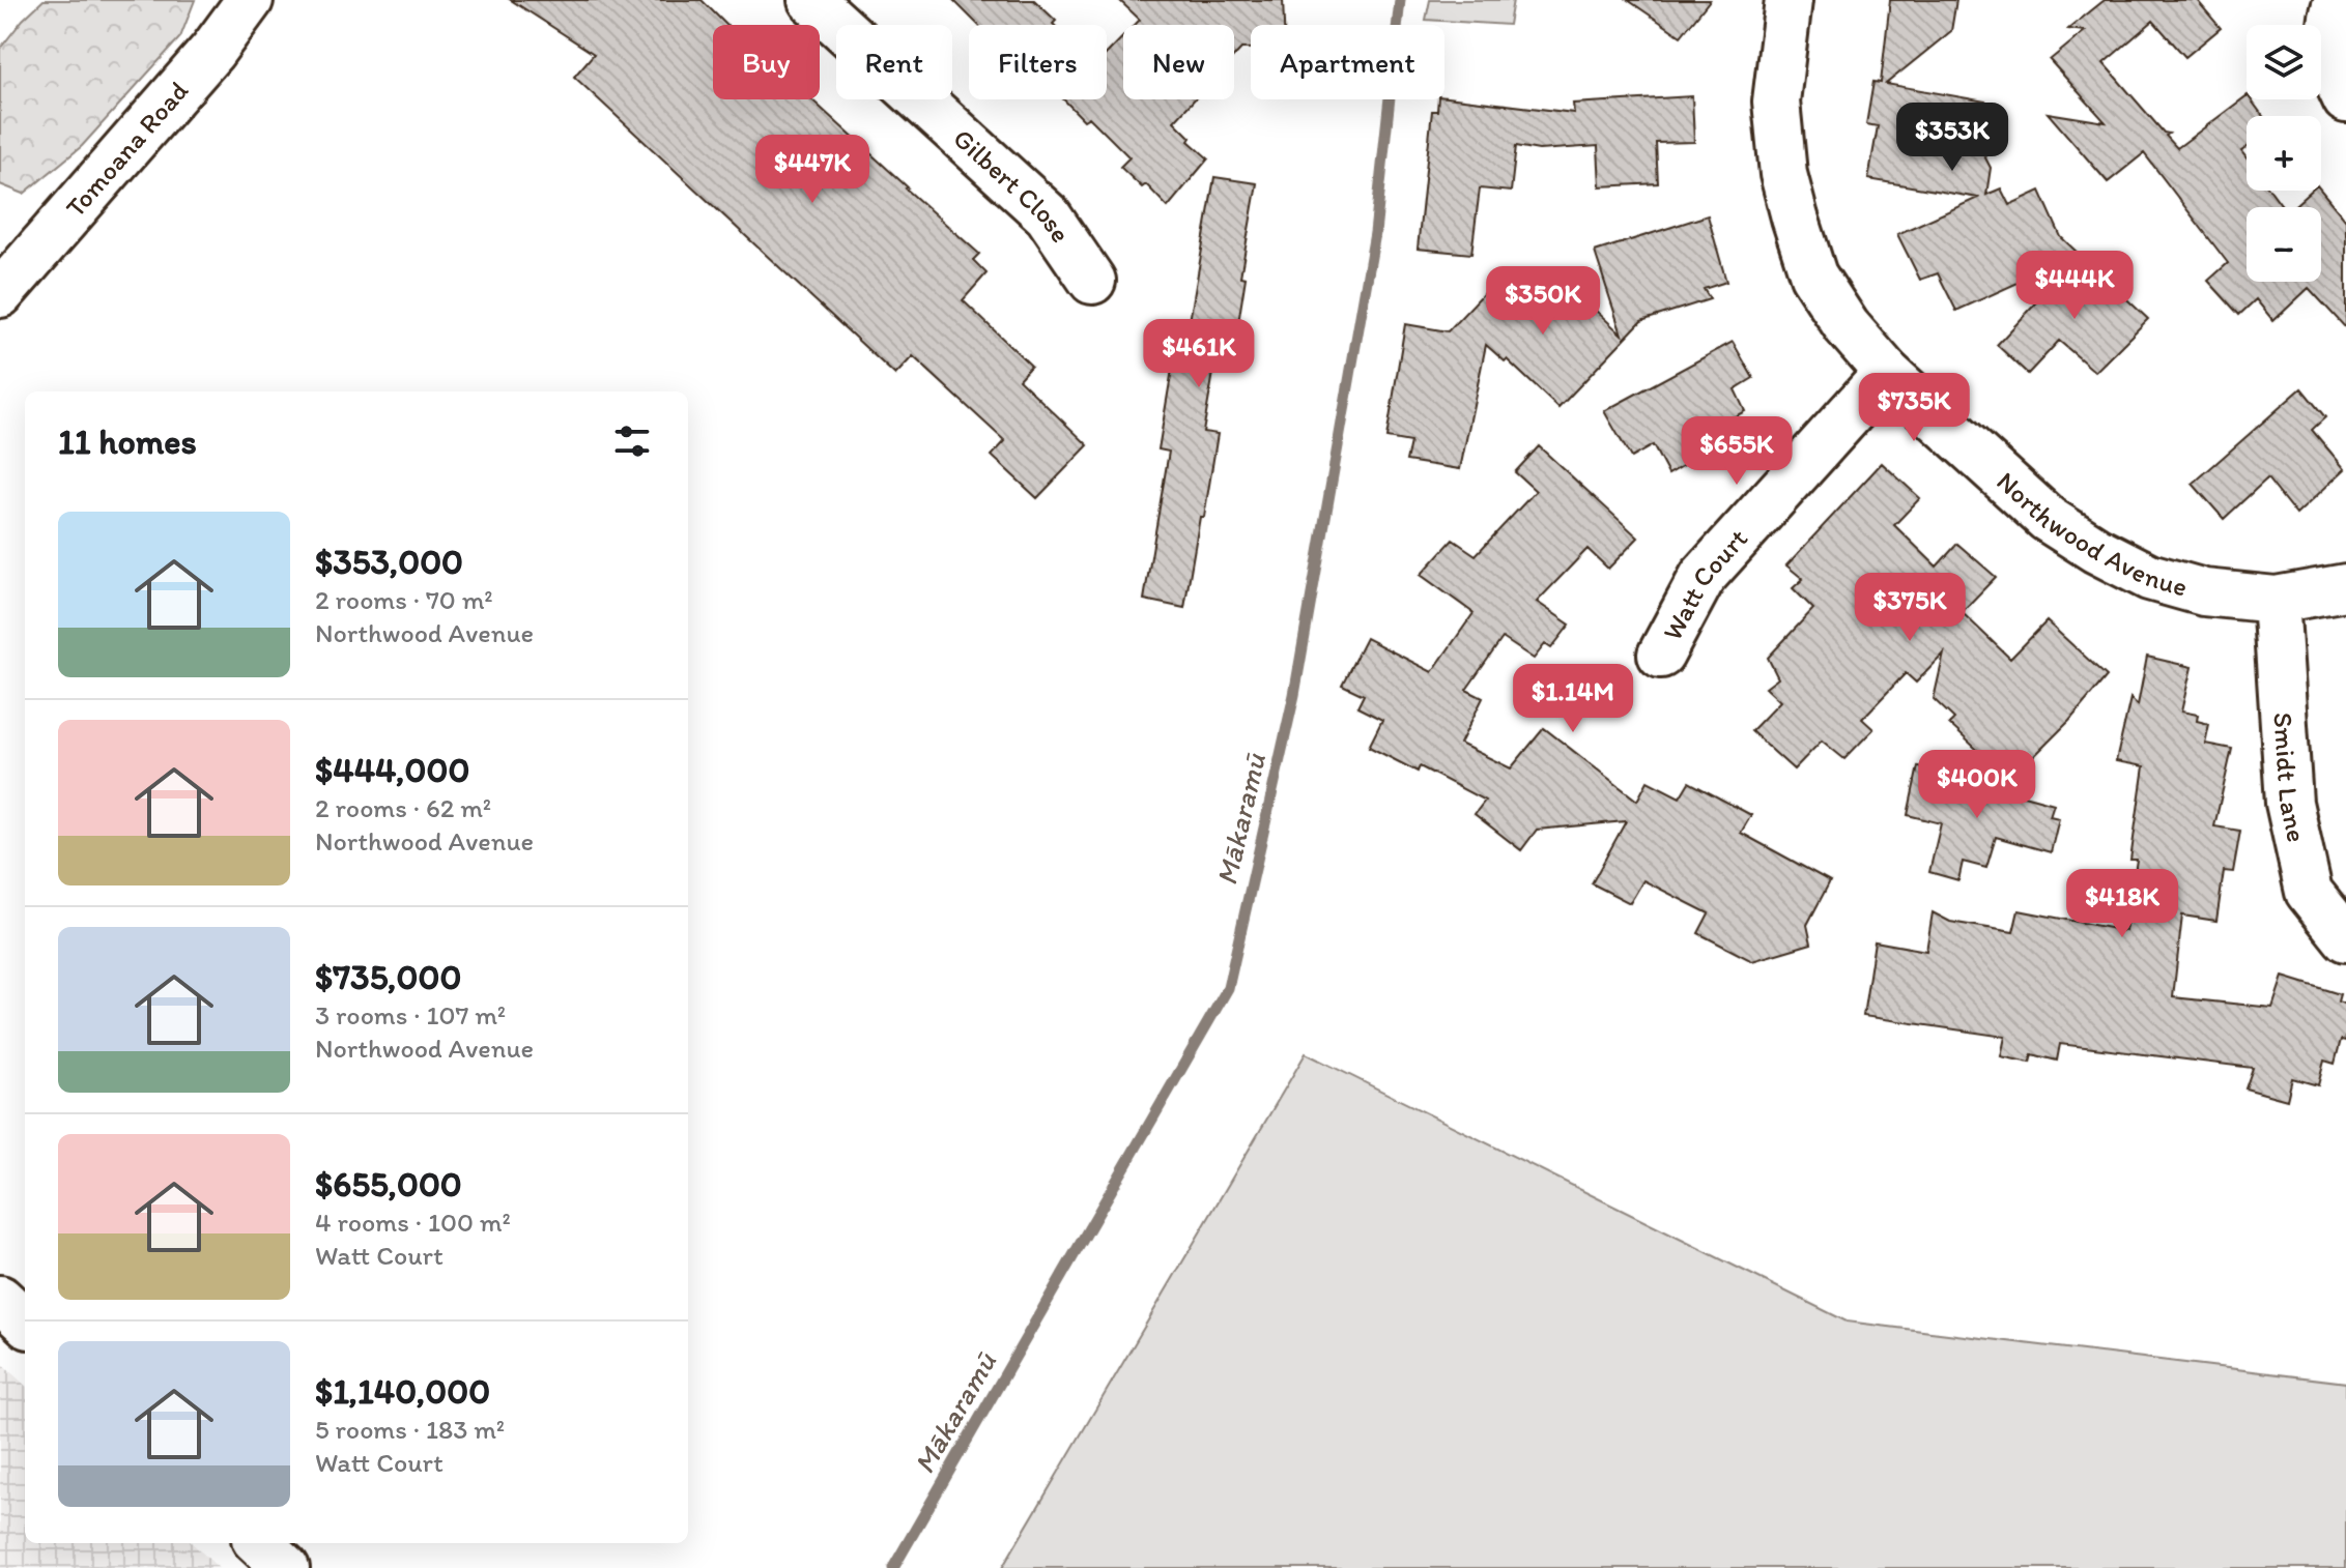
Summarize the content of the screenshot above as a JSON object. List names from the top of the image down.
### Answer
{
  "streets": {
    "street": [
      "Tomoana Road",
      "Gilbert Close",
      "Northwood Avenue",
      "Watt Court",
      "Smidt Lane"
    ]
  },
  "crossings": [
    ["Northwood Avenue", "Watt Court"],
    ["Northwood Avenue", "Smidt Lane"]
  ],
  "water": ["Mākaramū"],
  "page": {
    "map_buttons": ["+", "−"],
    "chip": [
      "Buy",
      "Rent",
      "Filters",
      "New",
      "Apartment"
    ],
    "price": [
      "$353K",
      "$447K",
      "$444K",
      "$350K",
      "$461K",
      "$735K",
      "$655K",
      "$375K",
      "$1.14M",
      "$400K",
      "$418K"
    ],
    "heading": "11 homes",
    "list": [
      {
        "name": "$353,000",
        "note": "2 rooms · 70 m² · Northwood Avenue"
      },
      {
        "name": "$444,000",
        "note": "2 rooms · 62 m² · Northwood Avenue"
      },
      {
        "name": "$735,000",
        "note": "3 rooms · 107 m² · Northwood Avenue"
      },
      {
        "name": "$655,000",
        "note": "4 rooms · 100 m² · Watt Court"
      },
      {
        "name": "$1,140,000",
        "note": "5 rooms · 183 m² · Watt Court"
      }
    ]
  }
}
